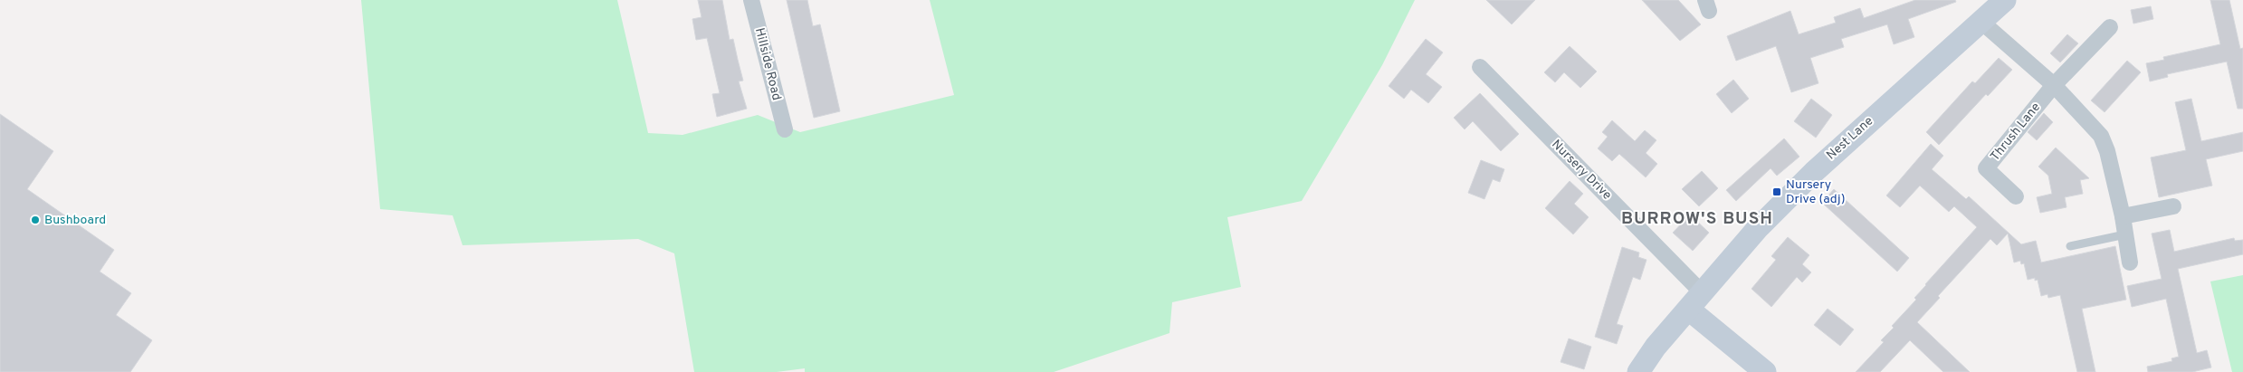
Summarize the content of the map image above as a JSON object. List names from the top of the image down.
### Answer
{
  "streets": {
    "street": [
      "Hillside Road",
      "Thrush Lane",
      "Nest Lane",
      "Nursery Drive"
    ]
  },
  "crossings": [
    ["Nest Lane", "Nursery Drive"]
  ],
  "districts": ["BURROW'S BUSH"],
  "places": {
    "transit": ["Nursery Drive (adj)"],
    "other": ["Bushboard"]
  }
}
